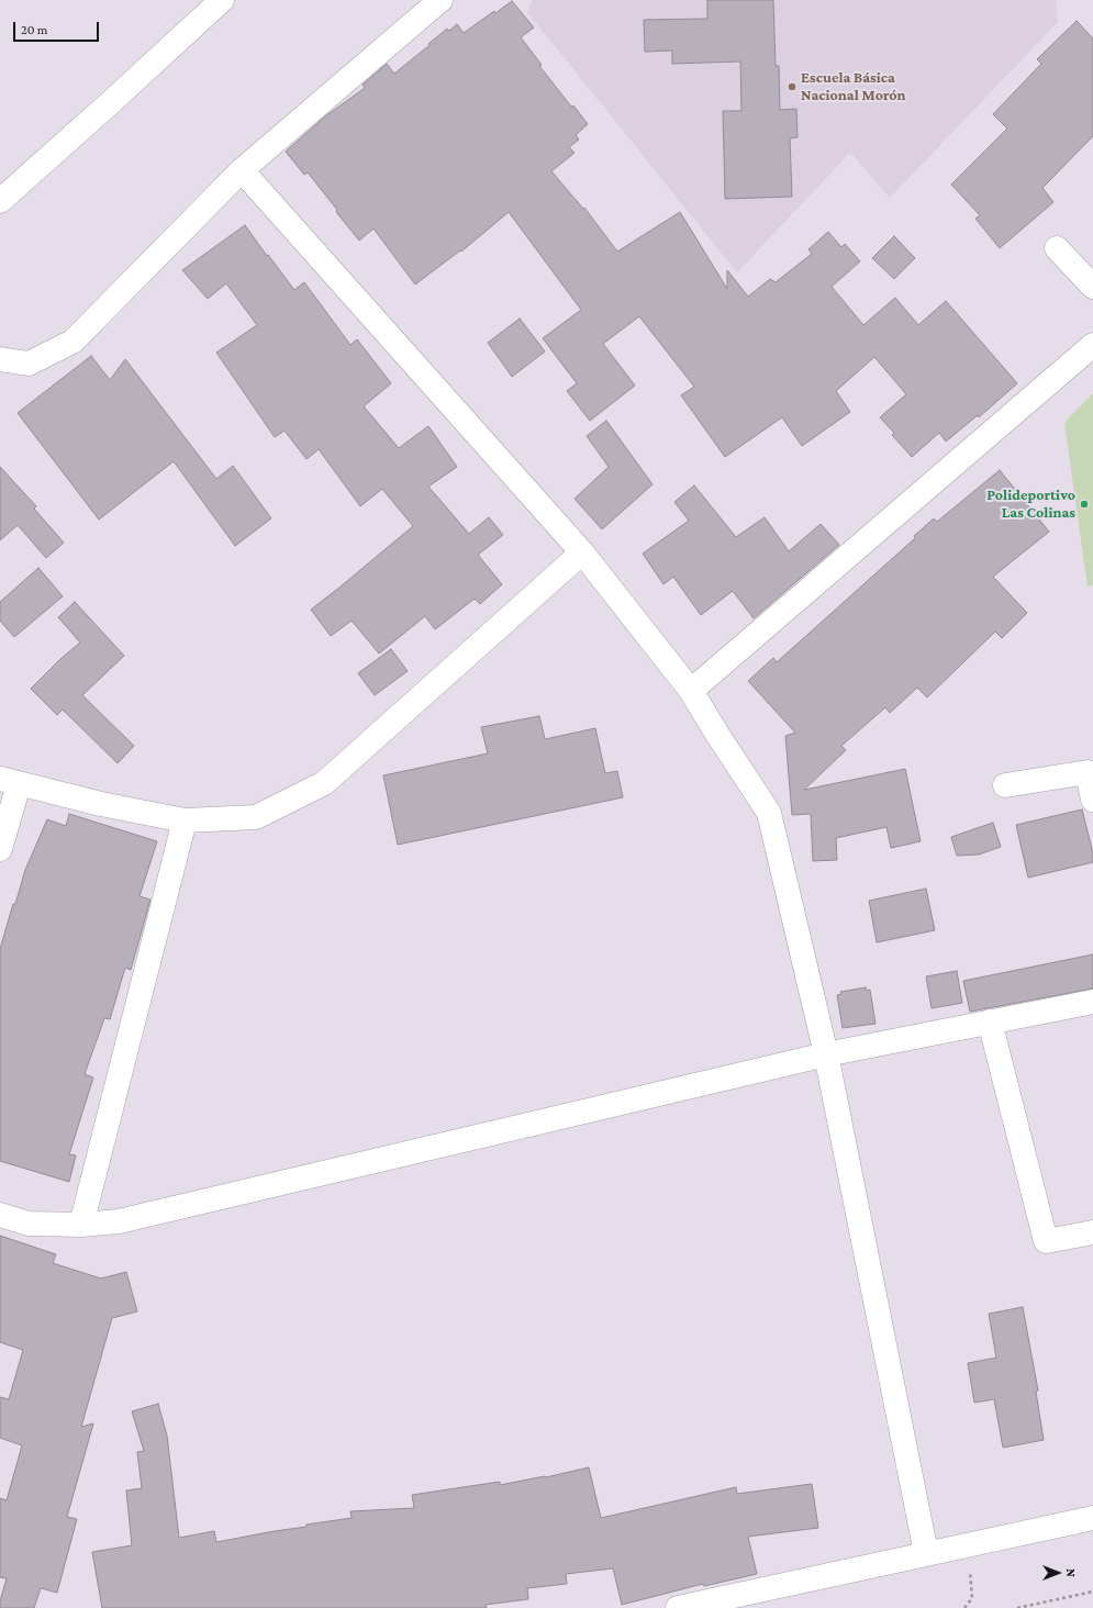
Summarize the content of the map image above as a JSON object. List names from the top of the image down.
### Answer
{
  "places": ["Escuela Básica Nacional Morón", "Polideportivo Las Colinas"],
  "scale_bar": "20 m",
  "north": "right"
}
